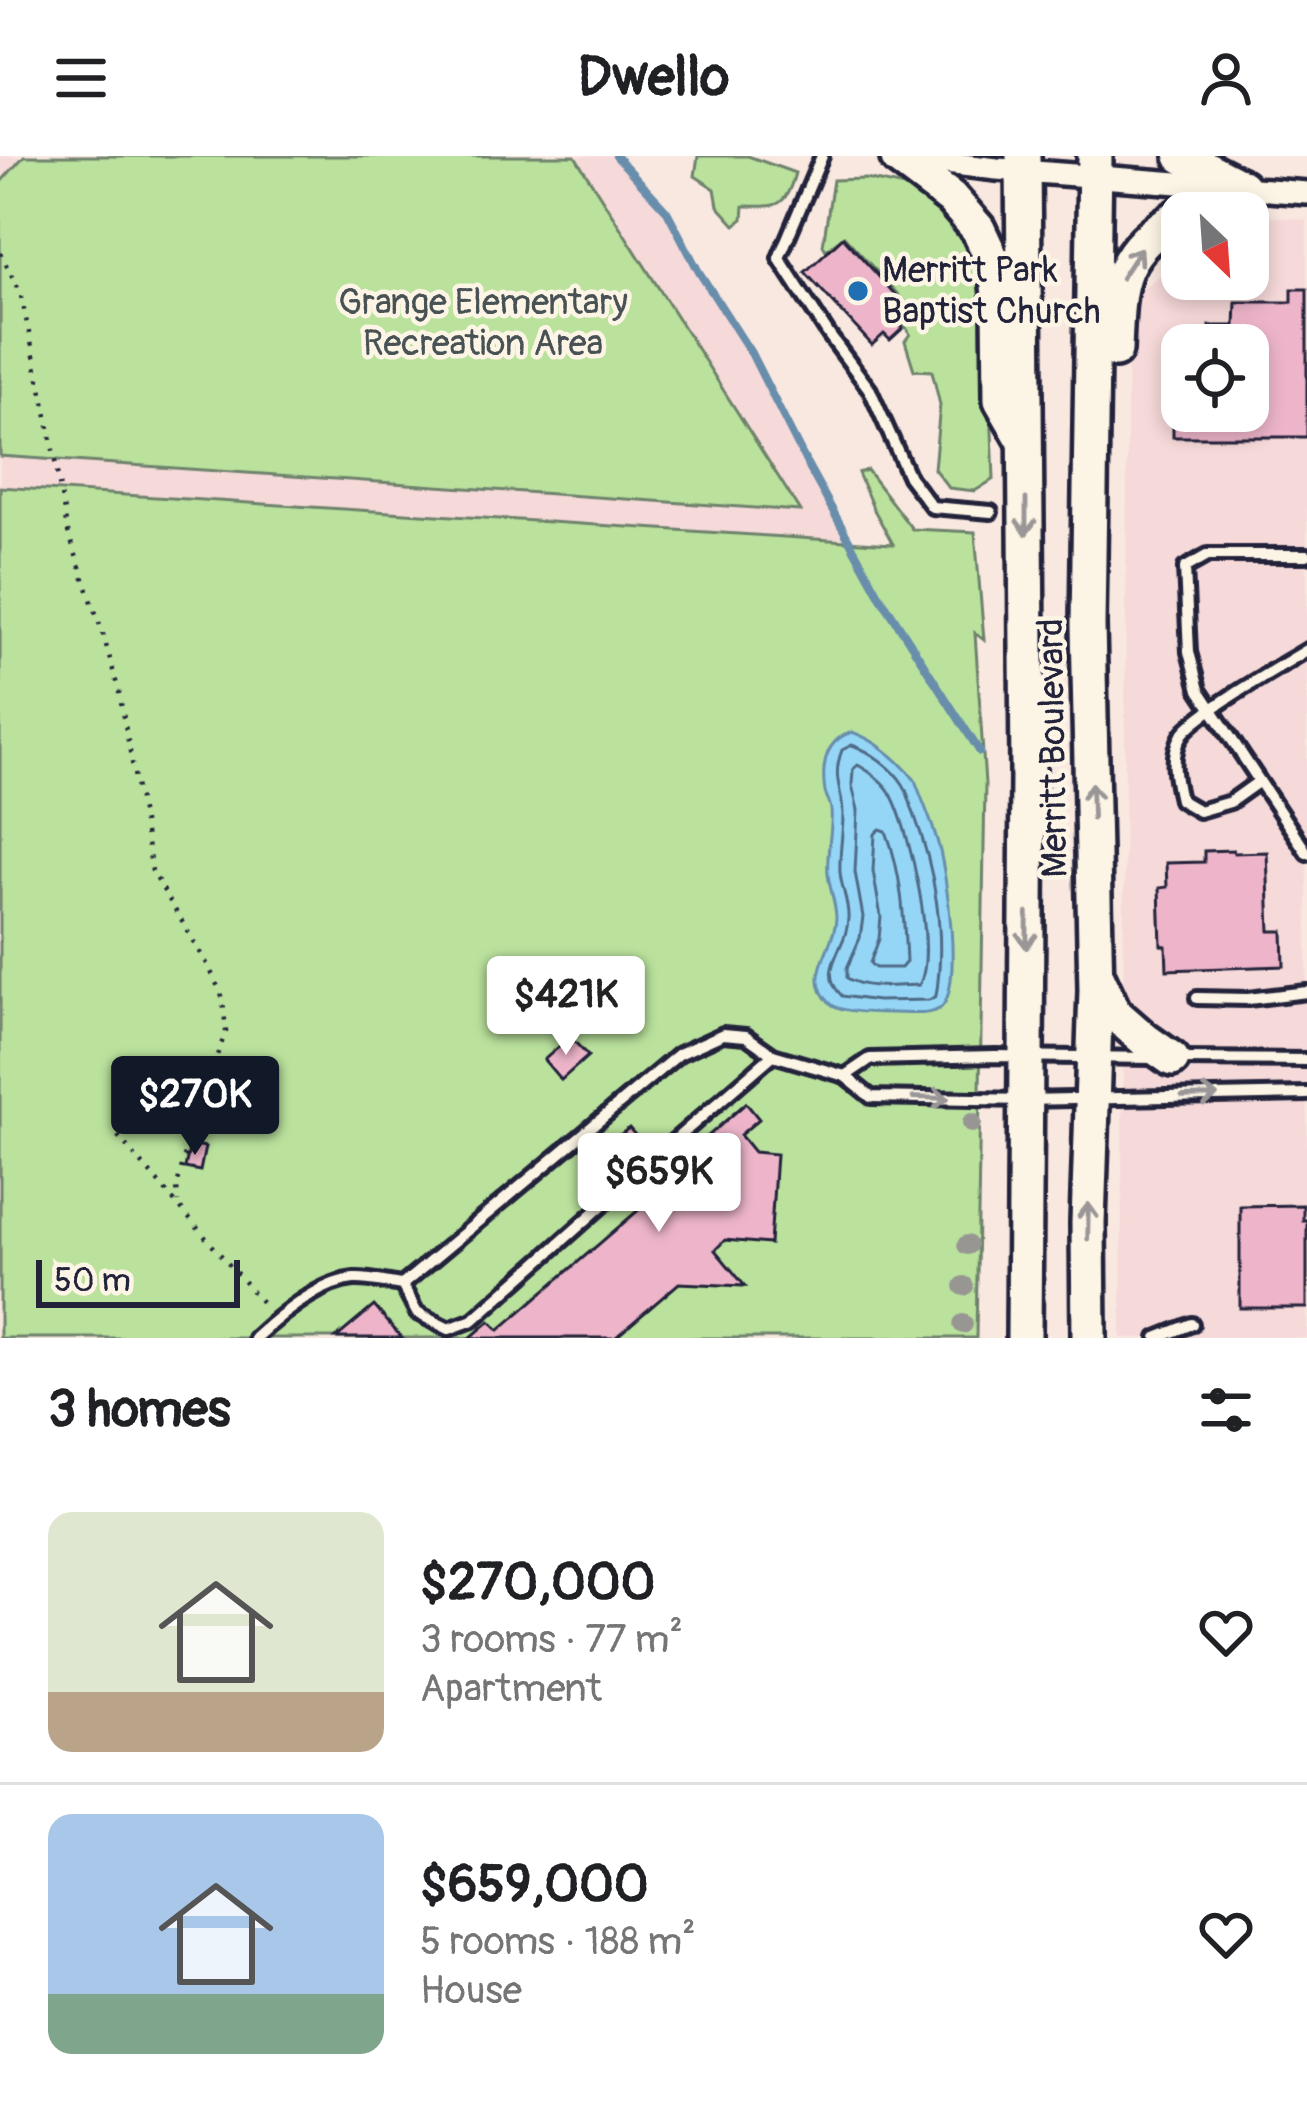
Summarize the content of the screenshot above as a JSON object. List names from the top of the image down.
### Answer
{
  "streets": {
    "main road": ["Merritt Boulevard"]
  },
  "parks": ["Grange Elementary Recreation Area"],
  "places": ["Merritt Park Baptist Church"],
  "scale_bar": "50 m",
  "north": "bottom right",
  "page": {
    "header": "Dwello",
    "price": ["$421K", "$270K", "$659K"],
    "scale": "50 m",
    "heading": "3 homes",
    "list": [
      {
        "name": "$270,000",
        "note": "3 rooms · 77 m² · Apartment"
      },
      {
        "name": "$659,000",
        "note": "5 rooms · 188 m² · House"
      }
    ]
  }
}
